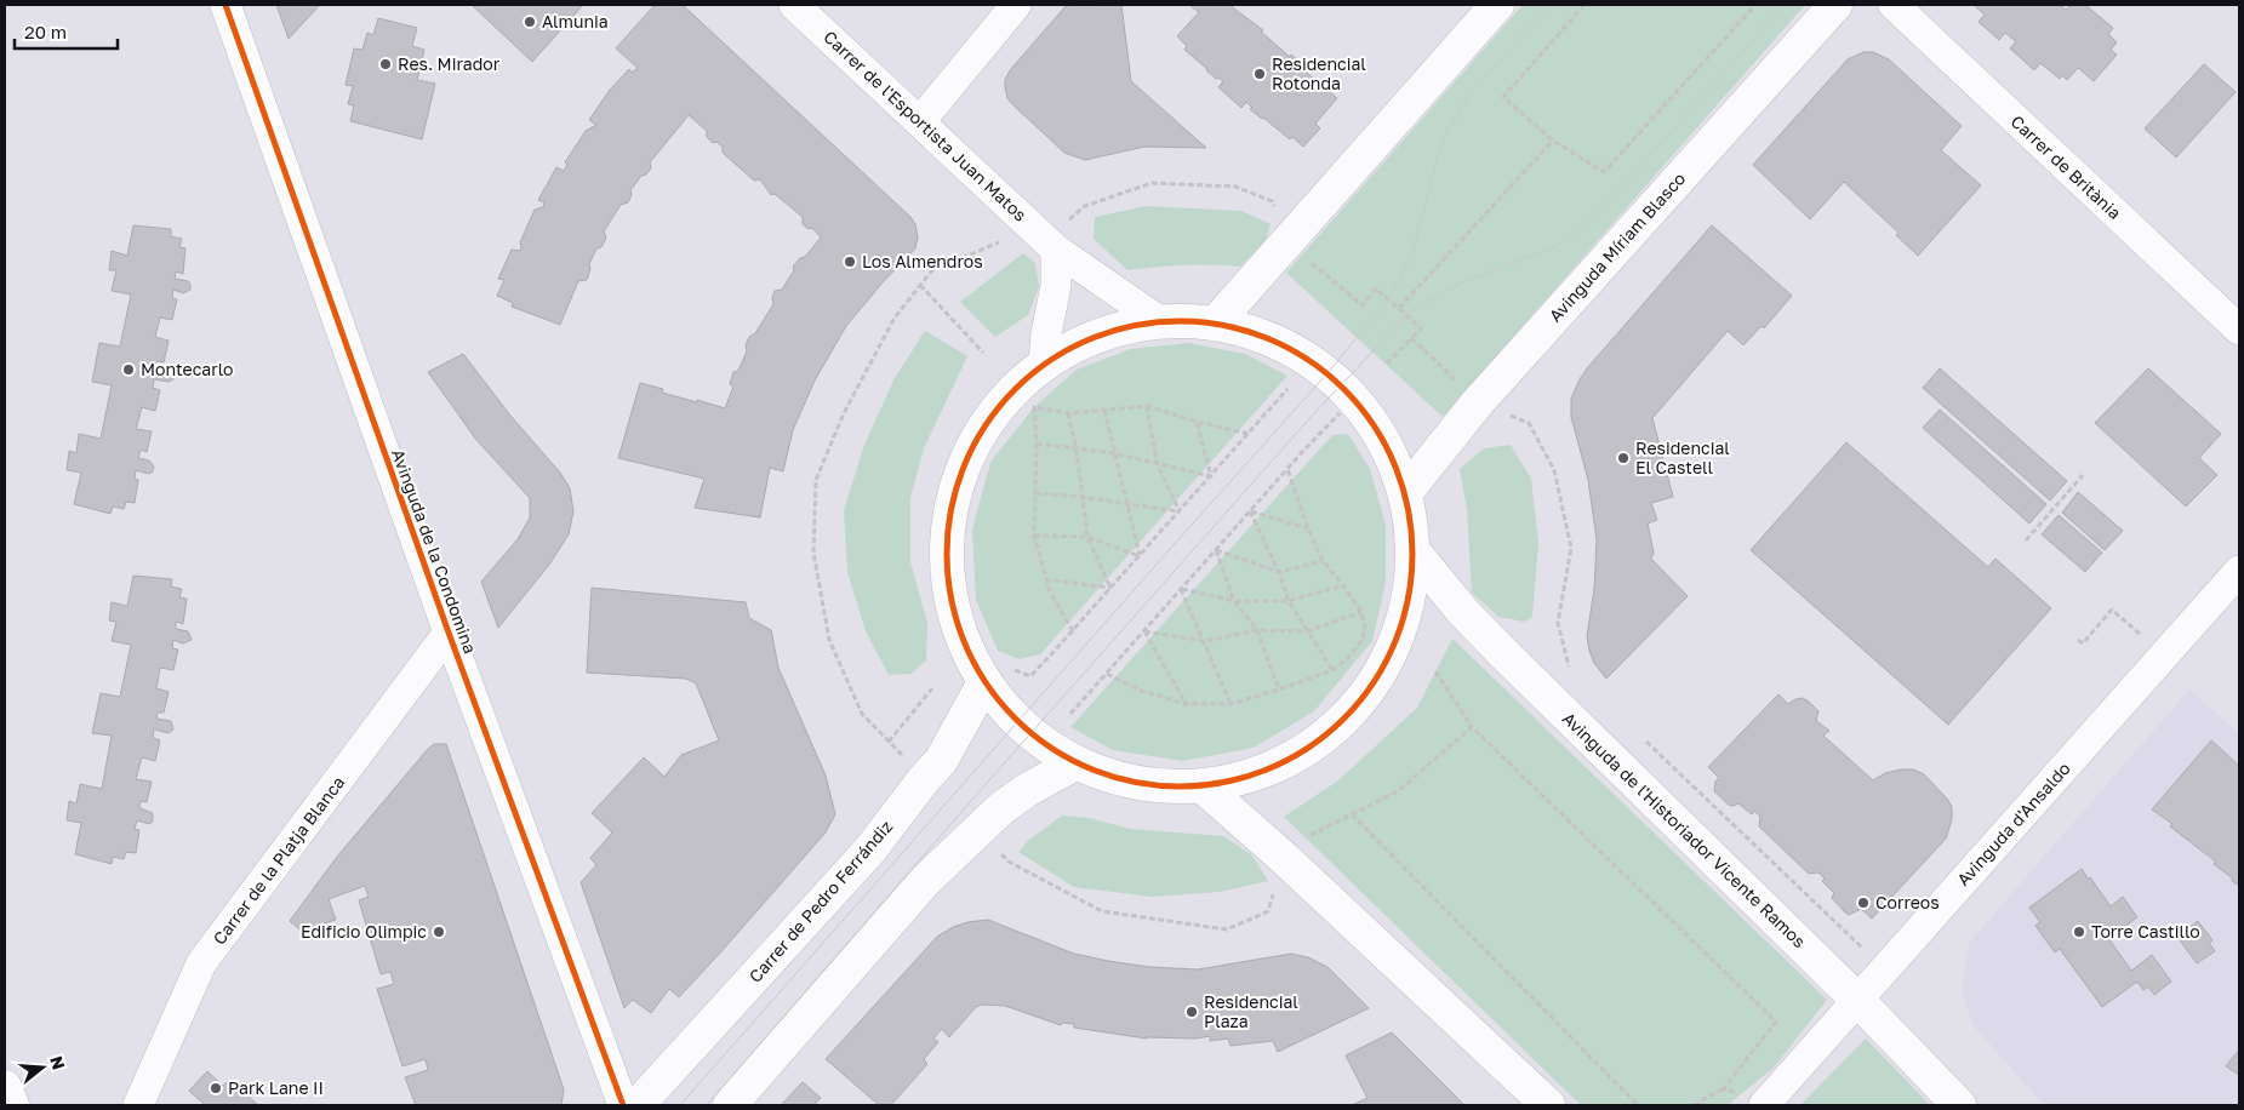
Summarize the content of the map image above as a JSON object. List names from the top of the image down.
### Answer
{
  "streets": {
    "street": [
      "Carrer de l'Esportista Juan Matos",
      "Carrer de Britània",
      "Avinguda Míriam Blasco",
      "Avinguda de la Condomina",
      "Avinguda d'Ansaldo",
      "Avinguda de l'Historiador Vicente Ramos",
      "Carrer de la Platja Blanca",
      "Carrer de Pedro Ferrándiz"
    ]
  },
  "crossings": [
    ["Avinguda de la Condomina", "Carrer de la Platja Blanca"],
    ["Avinguda d'Ansaldo", "Avinguda de l'Historiador Vicente Ramos"]
  ],
  "places": [
    "Almunia",
    "Res. Mirador",
    "Residencial Rotonda",
    "Los Almendros",
    "Montecarlo",
    "Residencial El Castell",
    "Correos",
    "Edificio Olimpic",
    "Torre Castillo",
    "Residencial Plaza",
    "Park Lane II"
  ],
  "scale_bar": "20 m",
  "north": "right"
}
